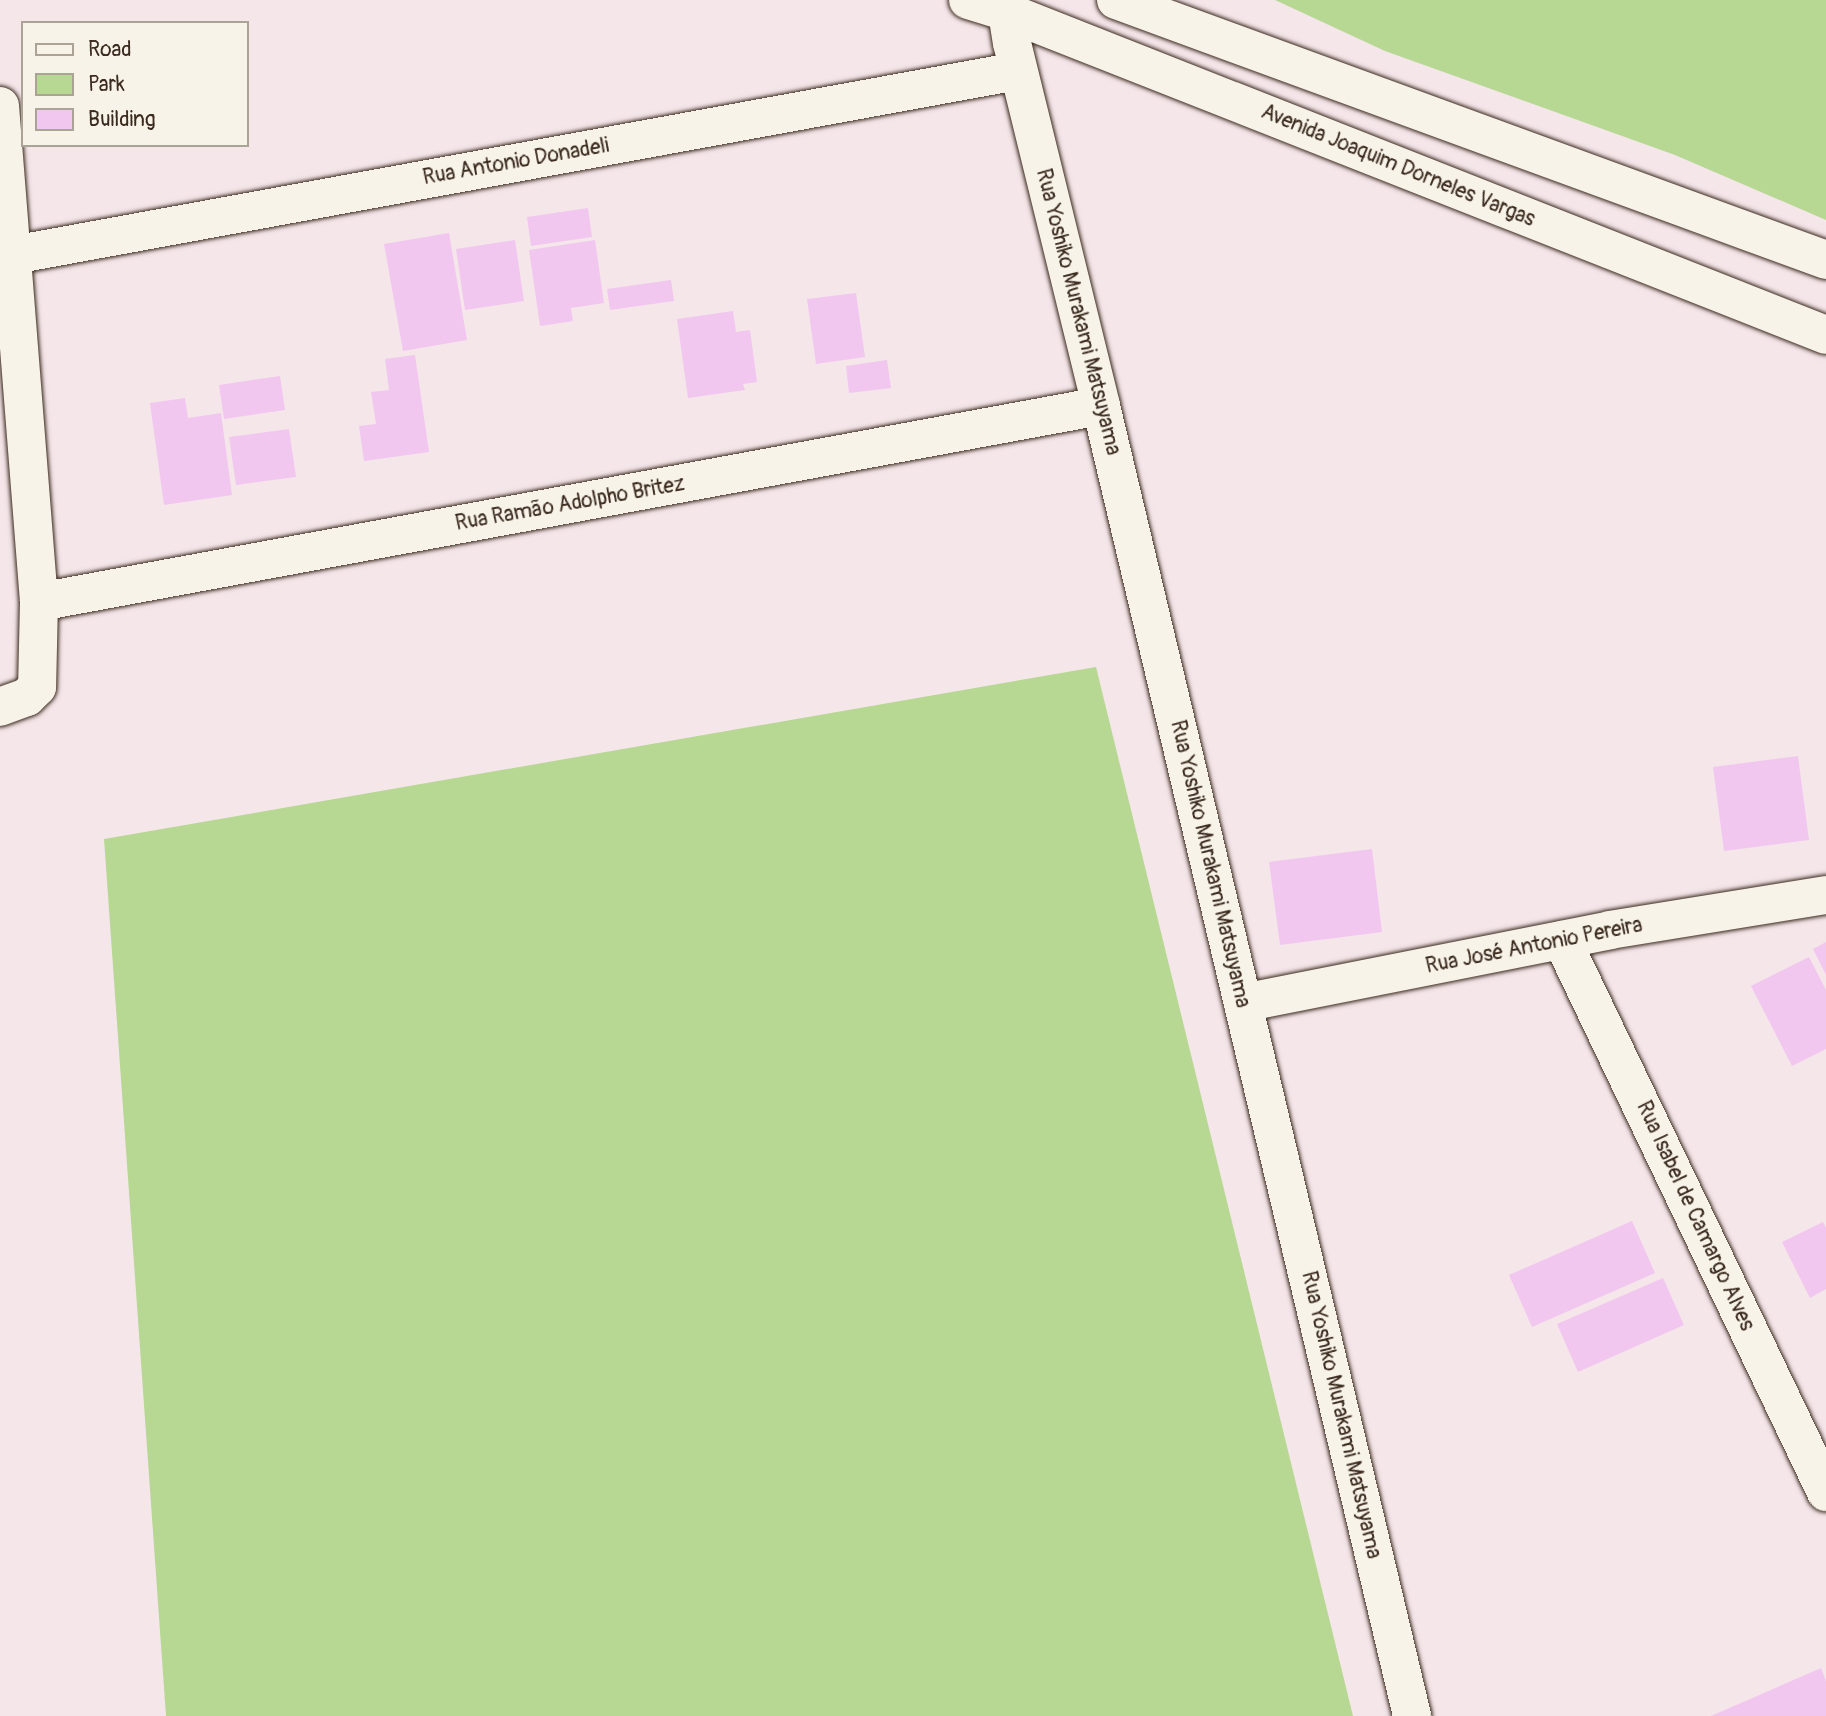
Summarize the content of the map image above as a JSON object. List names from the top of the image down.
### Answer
{
  "streets": {
    "street": [
      "Rua Antonio Donadeli",
      "Avenida Joaquim Dorneles Vargas",
      "Rua Yoshiko Murakami Matsuyama",
      "Rua Ramão Adolpho Britez",
      "Rua José Antonio Pereira",
      "Rua Isabel de Camargo Alves"
    ]
  },
  "crossings": [
    ["Rua Antonio Donadeli", "Rua Yoshiko Murakami Matsuyama"],
    ["Avenida Joaquim Dorneles Vargas", "Rua Yoshiko Murakami Matsuyama"],
    ["Rua Yoshiko Murakami Matsuyama", "Rua Ramão Adolpho Britez"],
    ["Rua Yoshiko Murakami Matsuyama", "Rua José Antonio Pereira"],
    ["Rua José Antonio Pereira", "Rua Isabel de Camargo Alves"]
  ],
  "legend": ["Road", "Park", "Building"]
}
